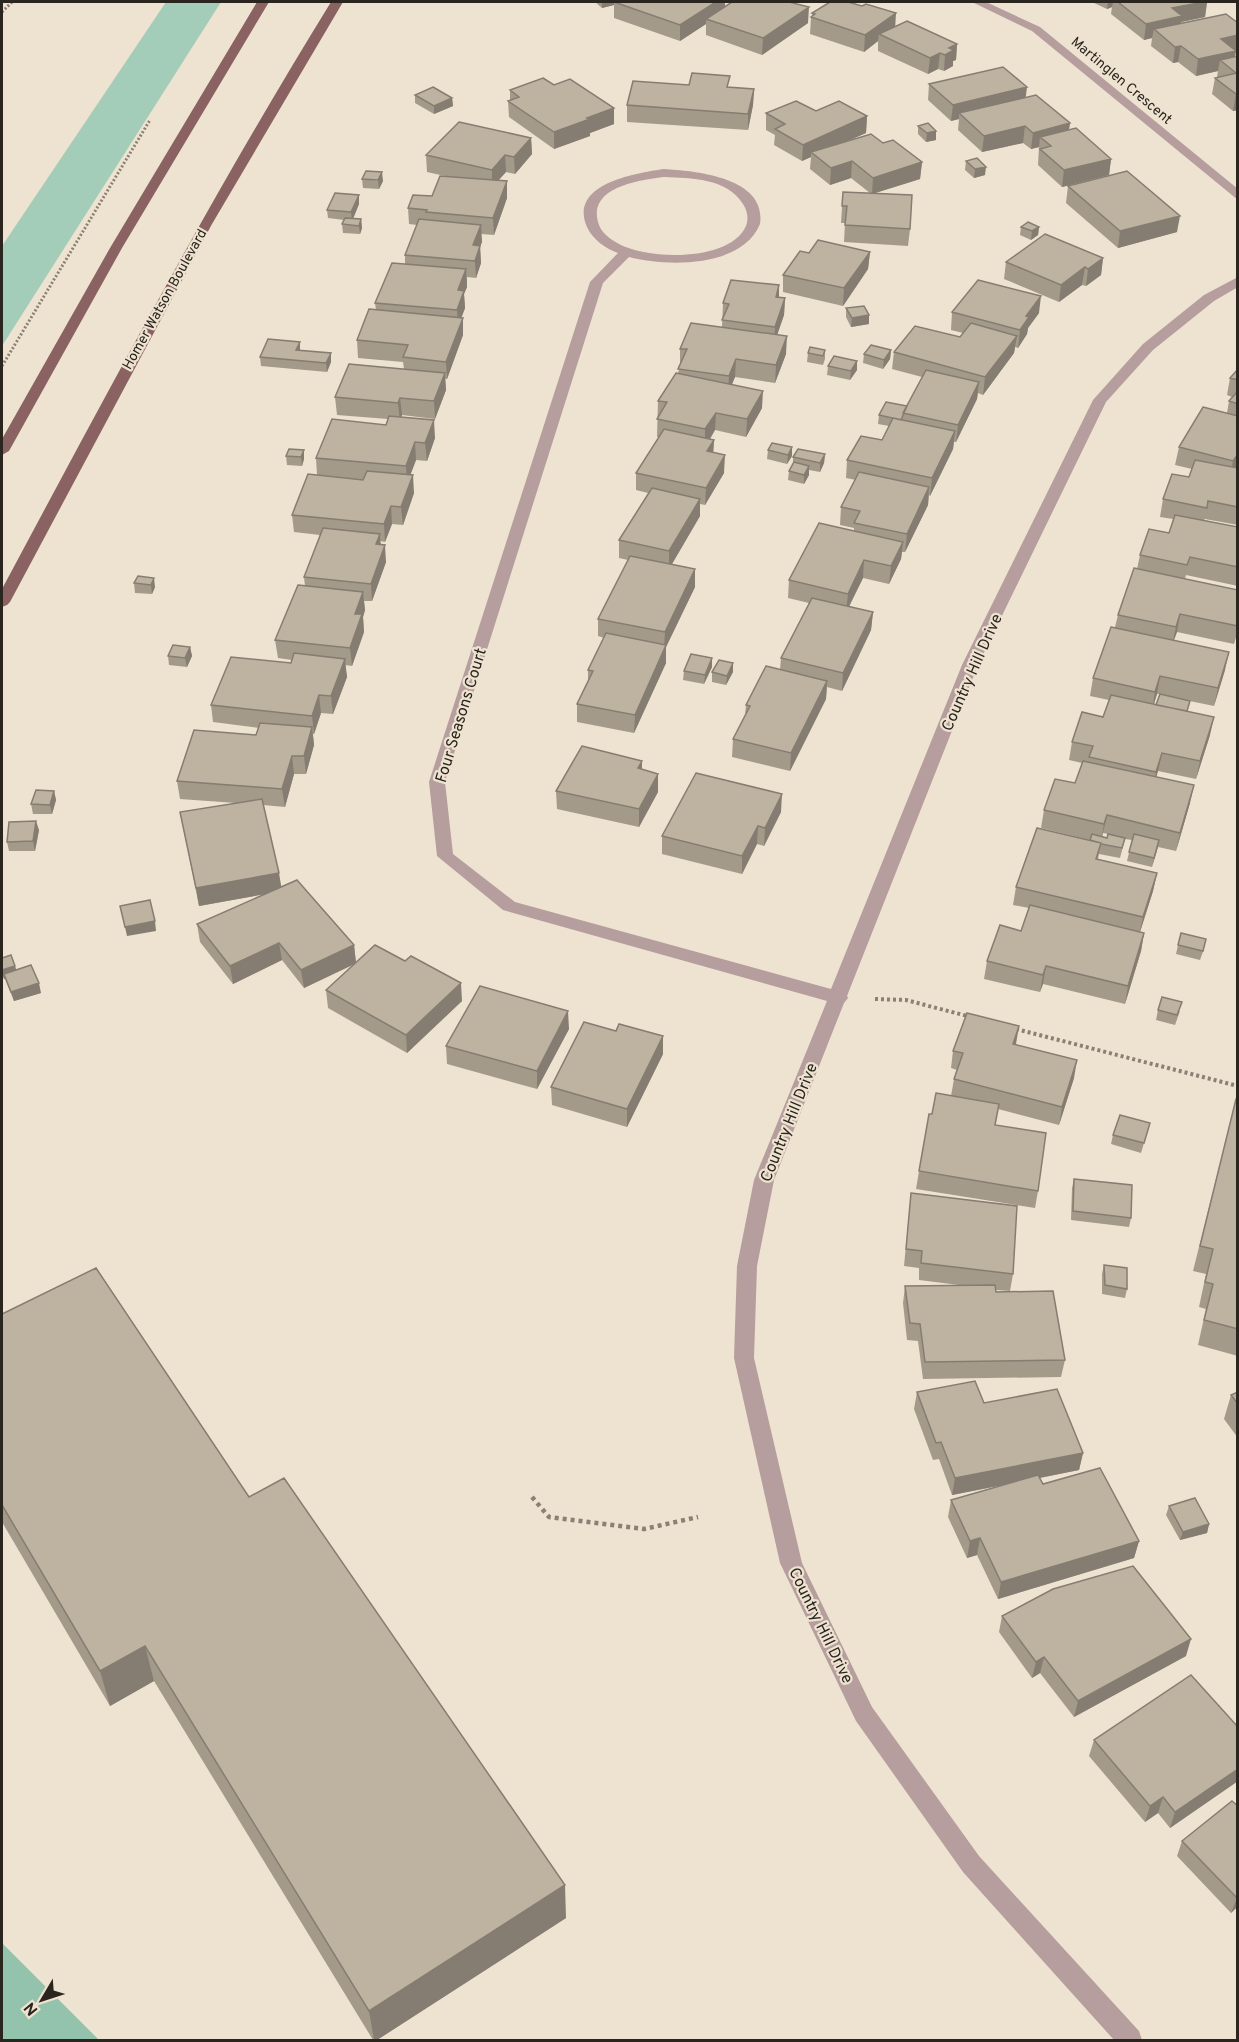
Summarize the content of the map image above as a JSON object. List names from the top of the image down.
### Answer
{
  "streets": {
    "main road": ["Homer Watson Boulevard"],
    "street": ["Martinglen Crescent", "Country Hill Drive", "Four Seasons Court"]
  },
  "crossings": [
    ["Country Hill Drive", "Four Seasons Court"]
  ],
  "north": "bottom left"
}
